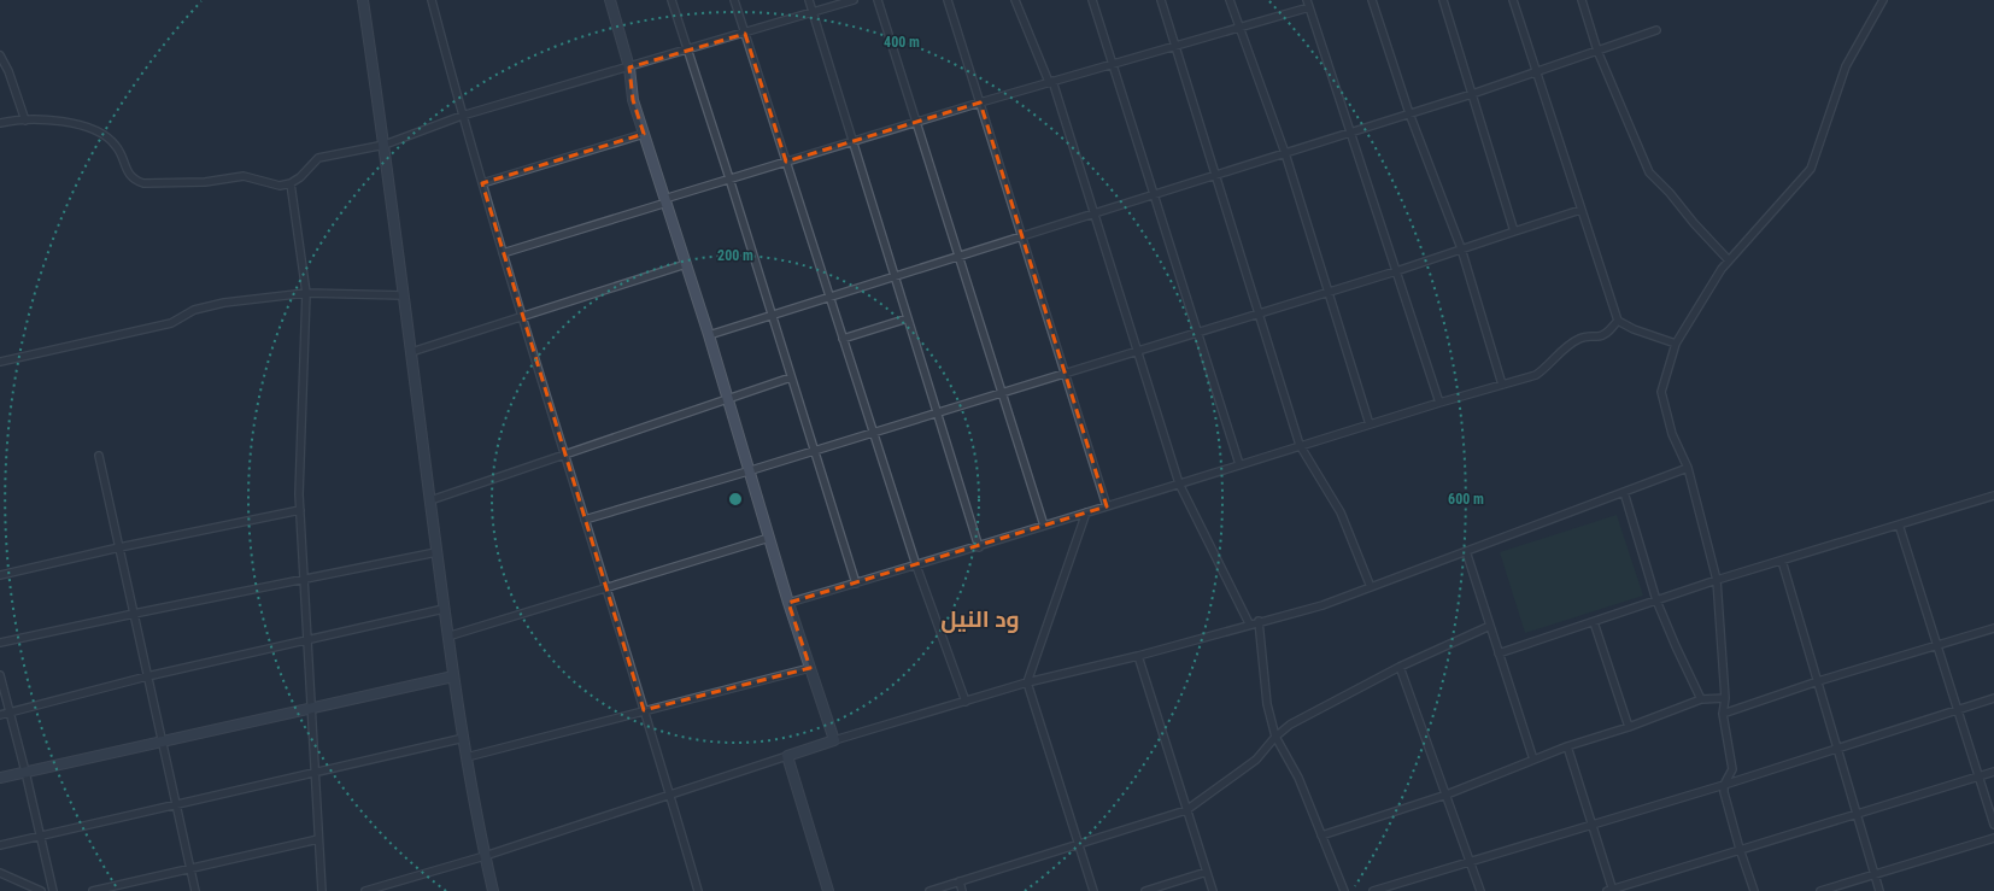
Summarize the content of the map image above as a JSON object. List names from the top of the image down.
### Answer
{
  "districts": ["ود النيل"],
  "rings": ["400 m", "200 m", "600 m"]
}
